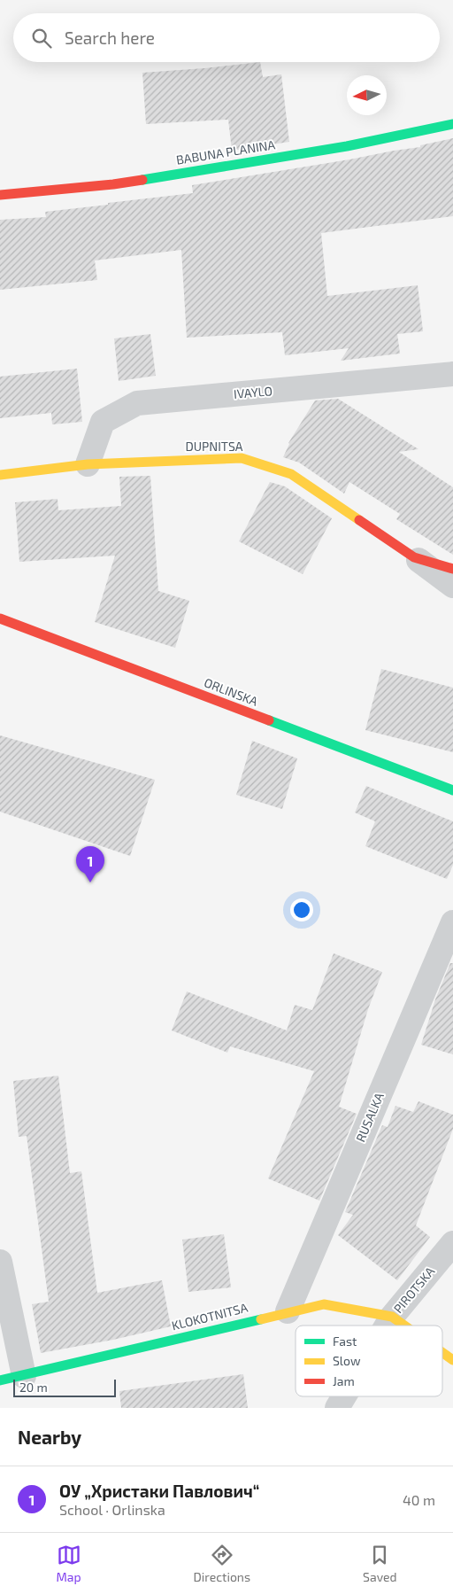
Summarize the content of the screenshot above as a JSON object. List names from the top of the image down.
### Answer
{
  "streets": {
    "street": [
      "BABUNA PLANINA",
      "IVAYLO",
      "DUPNITSA",
      "ORLINSKA",
      "RUSALKA",
      "PIROTSKA",
      "KLOKOTNITSA"
    ]
  },
  "crossings": [
    ["IVAYLO", "DUPNITSA"],
    ["RUSALKA", "KLOKOTNITSA"],
    ["PIROTSKA", "KLOKOTNITSA"]
  ],
  "legend": ["Fast", "Slow", "Jam"],
  "scale_bar": "20 m",
  "north": "left",
  "page": {
    "search": "Search here",
    "pins": "1",
    "scale": "20 m",
    "heading": "Nearby",
    "list": [
      {
        "mark": "1",
        "name": "ОУ „Христаки Павлович“",
        "note": "School · Orlinska",
        "value": "40 m"
      }
    ],
    "nav": ["Map", "Directions", "Saved"]
  }
}
